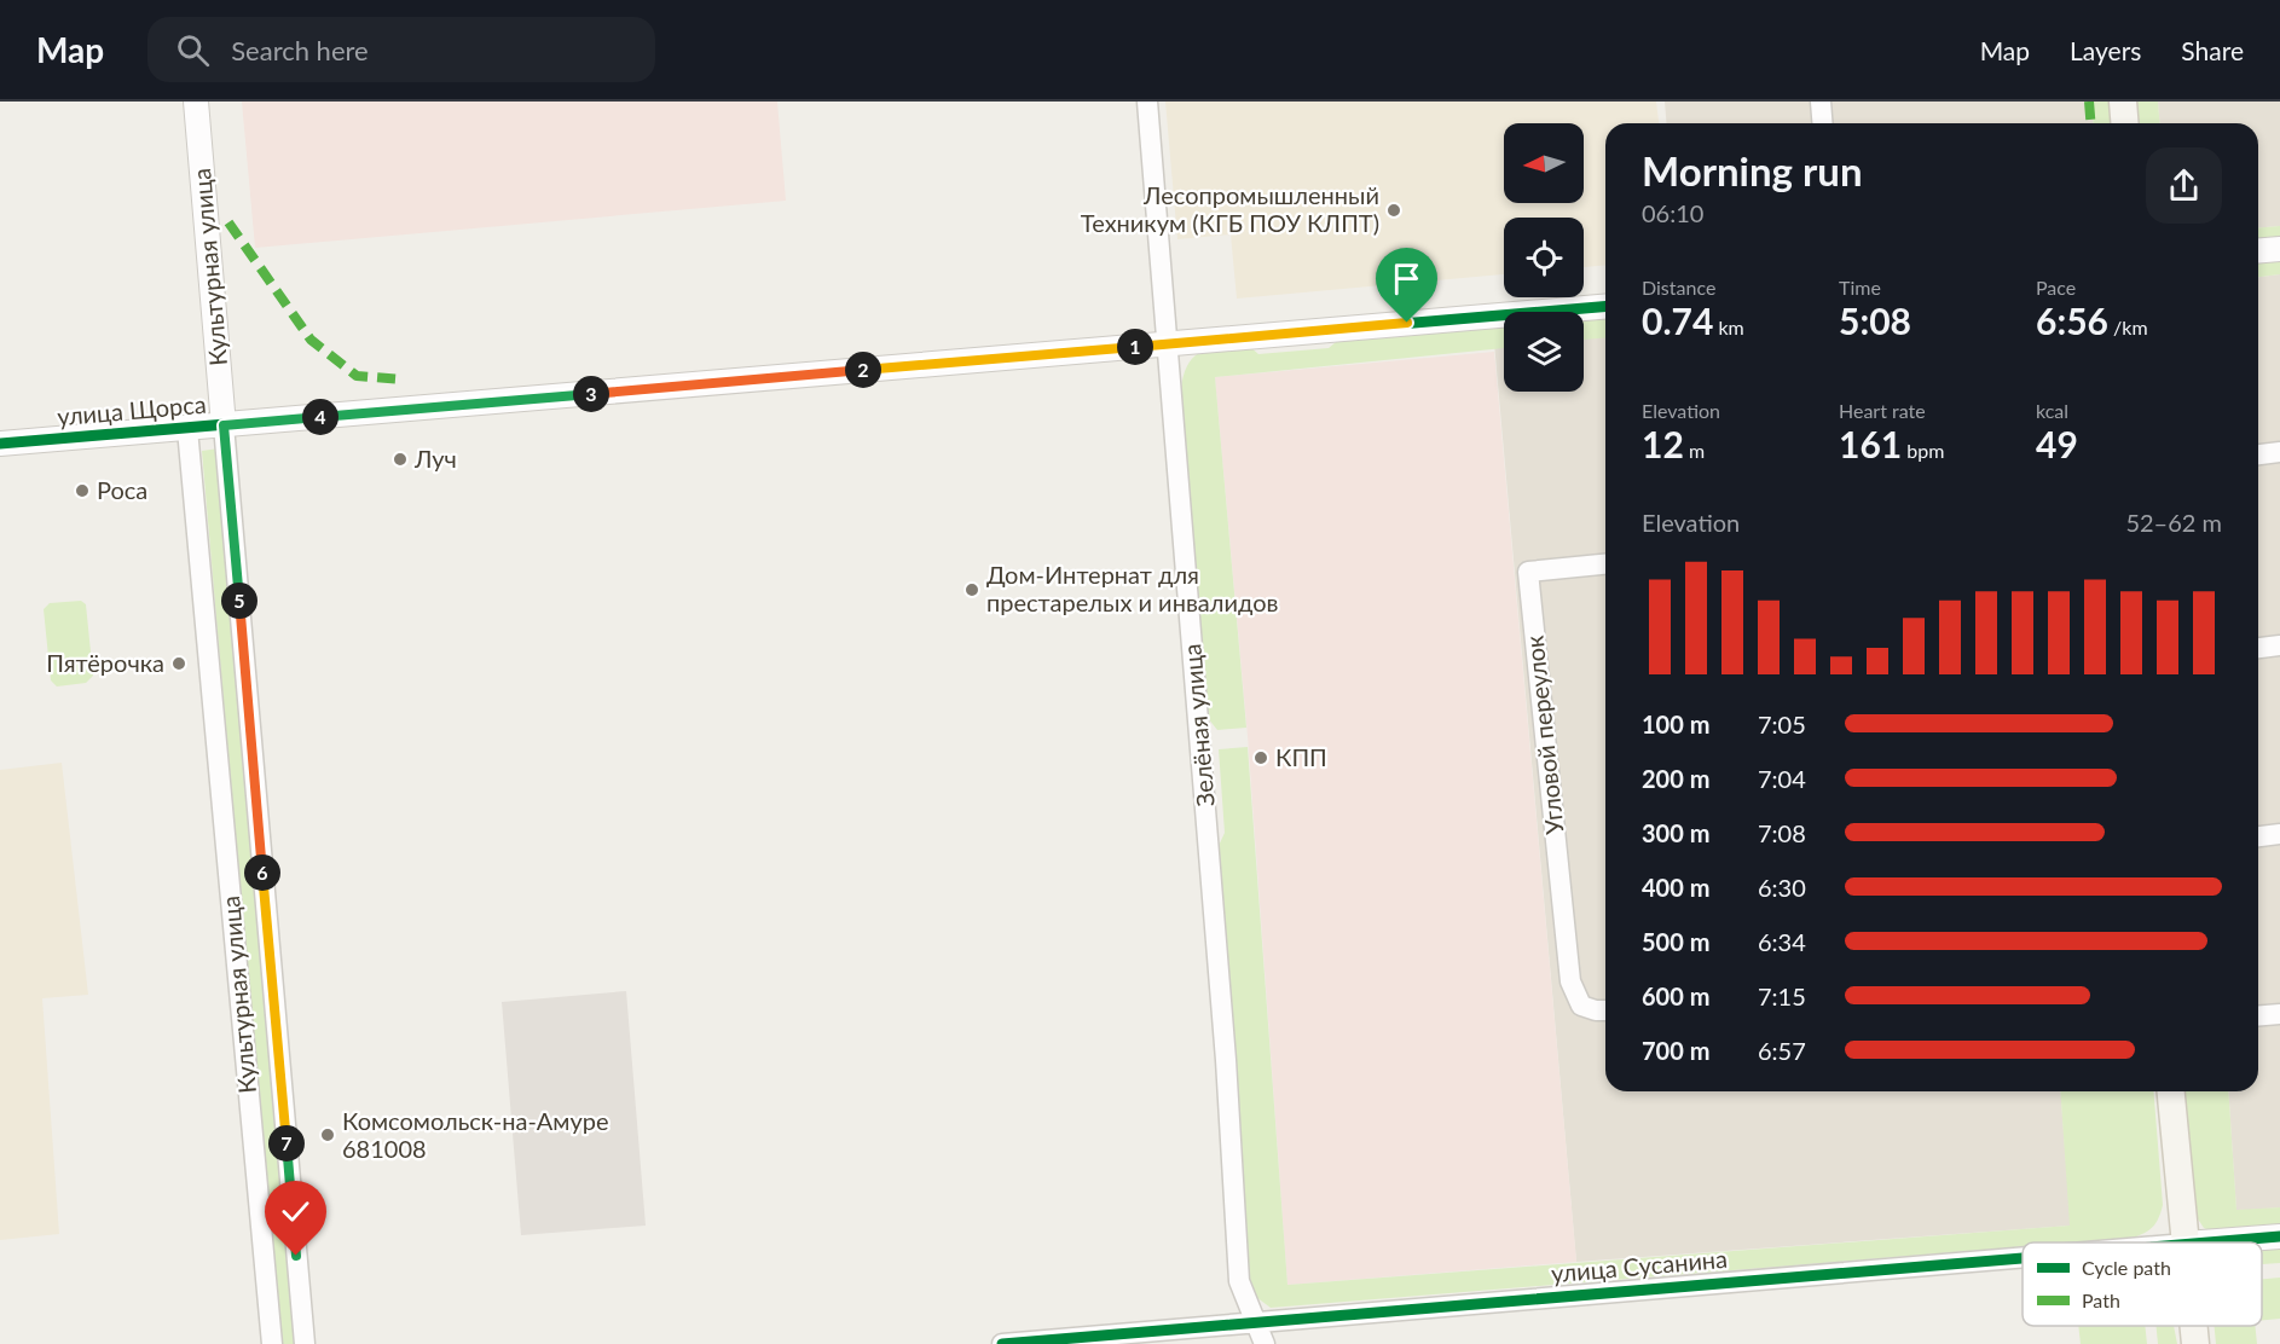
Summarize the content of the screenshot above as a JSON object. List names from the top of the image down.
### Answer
{
  "streets": {
    "street": [
      "Культурная улица",
      "улица Щорса",
      "Зелёная улица",
      "Угловой переулок",
      "улица Сусанина"
    ]
  },
  "crossings": [
    ["Культурная улица", "улица Щорса"],
    ["улица Щорса", "Зелёная улица"],
    ["Зелёная улица", "улица Сусанина"]
  ],
  "places": [
    "Лесопромышленный Техникум (КГБ ПОУ КЛПТ)",
    "Луч",
    "Роса",
    "Дом-Интернат для престарелых и инвалидов",
    "Пятёрочка",
    "КПП",
    "Комсомольск-на-Амуре 681008"
  ],
  "legend": ["Cycle path", "Path"],
  "north": "left",
  "page": {
    "header": "Map",
    "search": "Search here",
    "nav": ["Map", "Layers", "Share"],
    "heading": ["Morning run", "06:10"],
    "stats": [
      ["Distance", "0.74 km"],
      ["Time", "5:08"],
      ["Pace", "6:56 /km"],
      ["Elevation", "12 m"],
      ["Heart rate", "161 bpm"],
      ["kcal", "49"]
    ],
    "pins": [
      "1",
      "2",
      "3",
      "4",
      "5",
      "6",
      "7"
    ],
    "chart": ["Elevation", "52–62 m"],
    "list": [
      {
        "name": "100 m",
        "note": "7:05"
      },
      {
        "name": "200 m",
        "note": "7:04"
      },
      {
        "name": "300 m",
        "note": "7:08"
      },
      {
        "name": "400 m",
        "note": "6:30"
      },
      {
        "name": "500 m",
        "note": "6:34"
      },
      {
        "name": "600 m",
        "note": "7:15"
      },
      {
        "name": "700 m",
        "note": "6:57"
      }
    ]
  }
}
